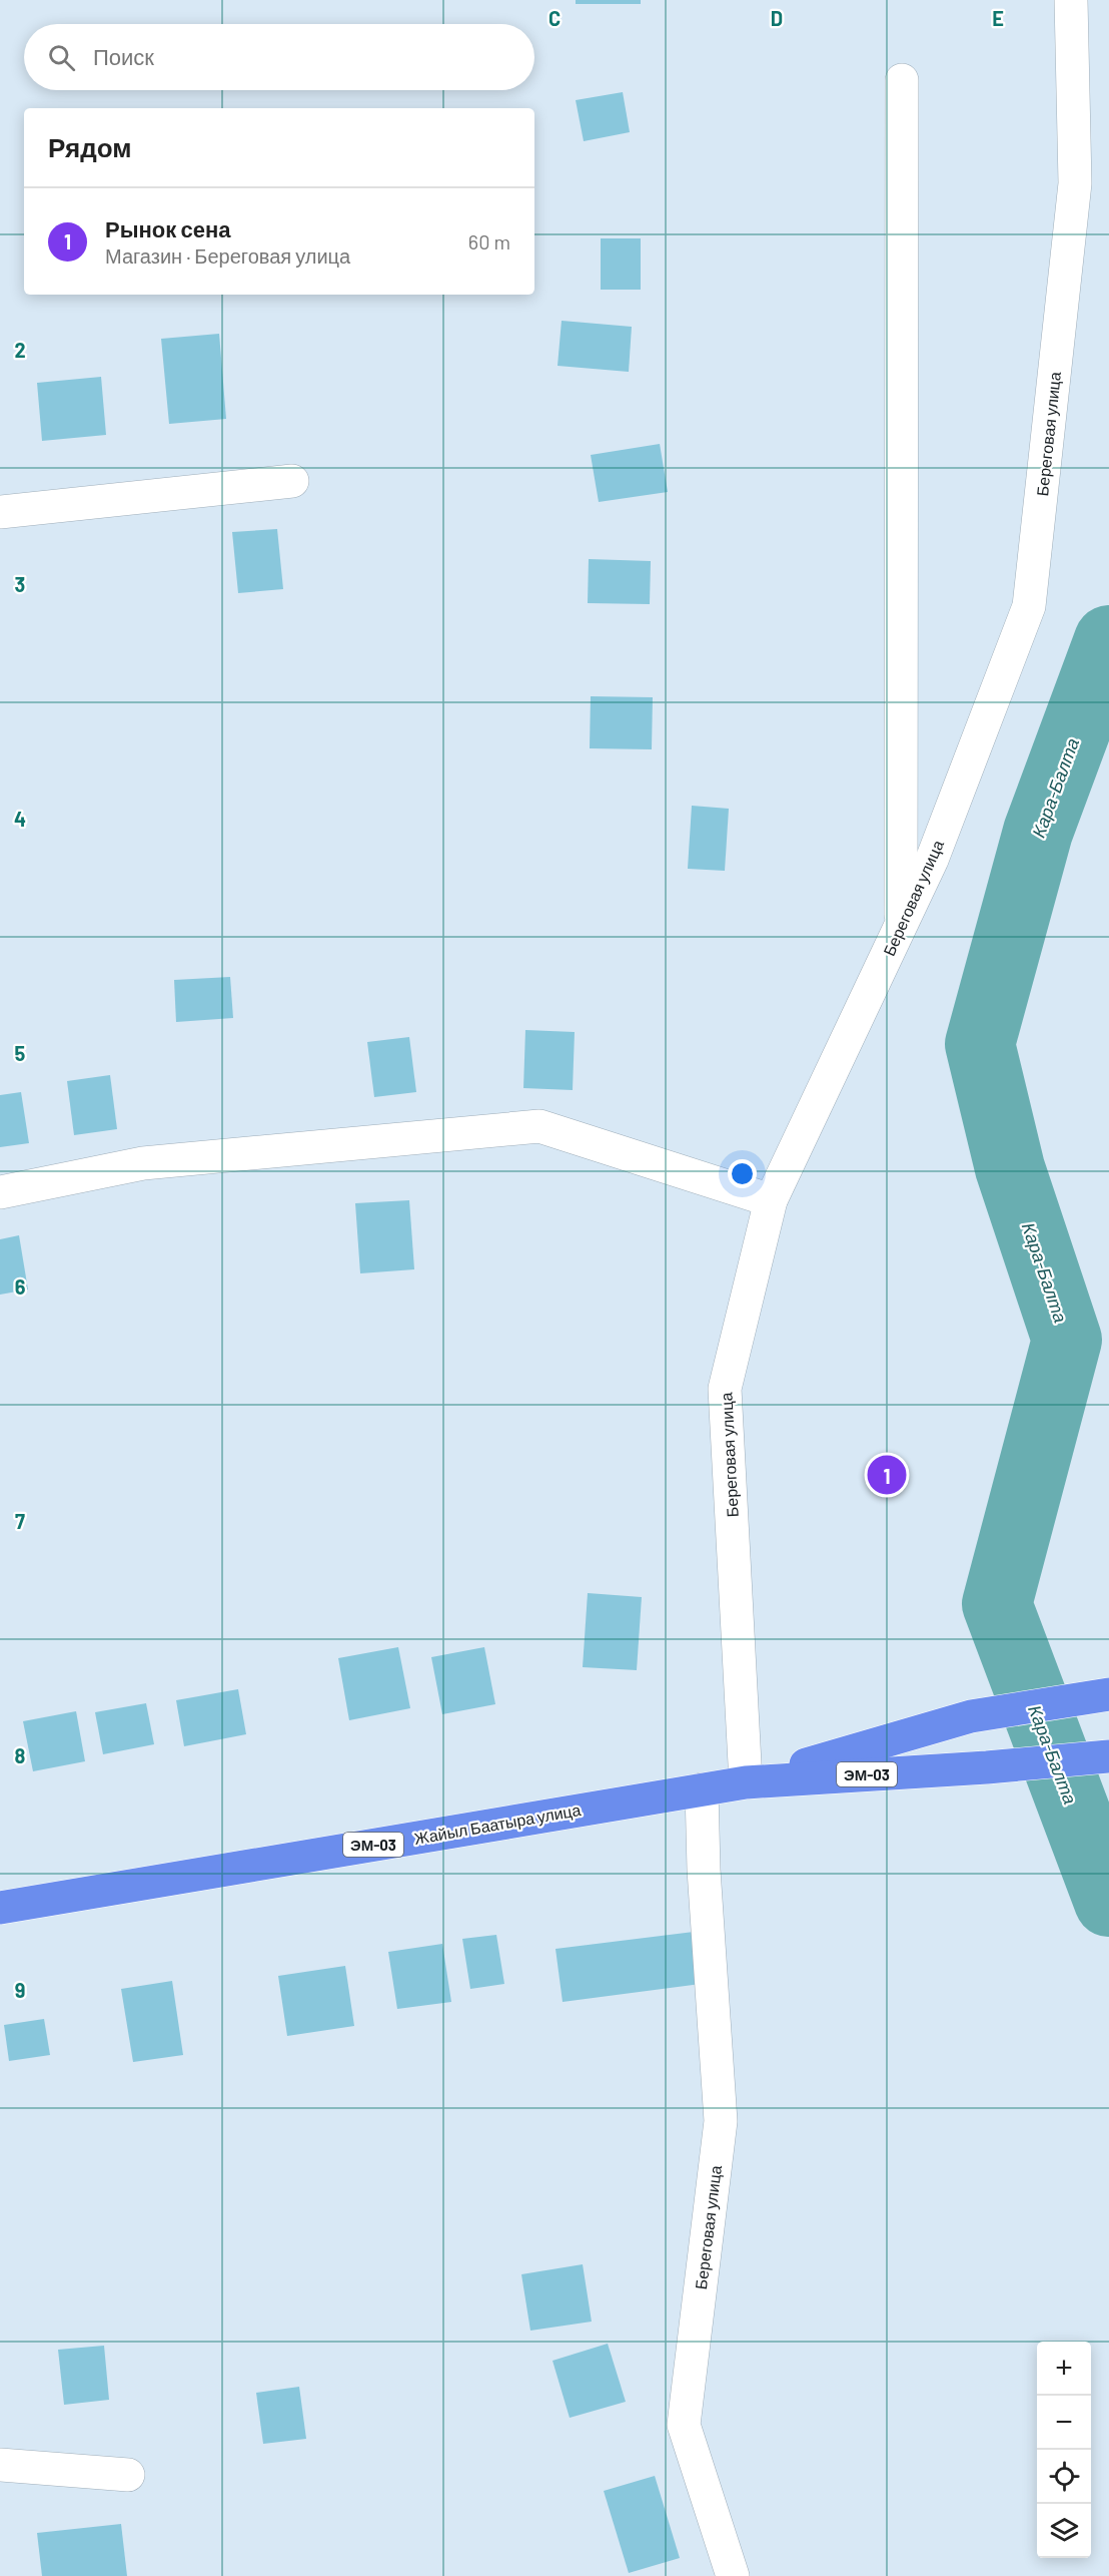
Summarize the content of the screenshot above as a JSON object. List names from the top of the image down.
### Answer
{
  "streets": {
    "highway": ["ЭМ-03", "Жайыл Баатыра улица"],
    "street": ["Береговая улица"]
  },
  "crossings": [
    ["Береговая улица", "Жайыл Баатыра улица"]
  ],
  "water": ["Кара-Балта"],
  "page": {
    "search": "Поиск",
    "heading": "Рядом",
    "list": [
      {
        "mark": "1",
        "name": "Рынок сена",
        "note": "Магазин · Береговая улица",
        "value": "60 m"
      }
    ],
    "pins": "1",
    "map_buttons": ["+", "−"]
  },
  "grid": {
    "columns": ["C", "D", "E"],
    "rows": [
      "2",
      "3",
      "4",
      "5",
      "6",
      "7",
      "8",
      "9"
    ]
  }
}
